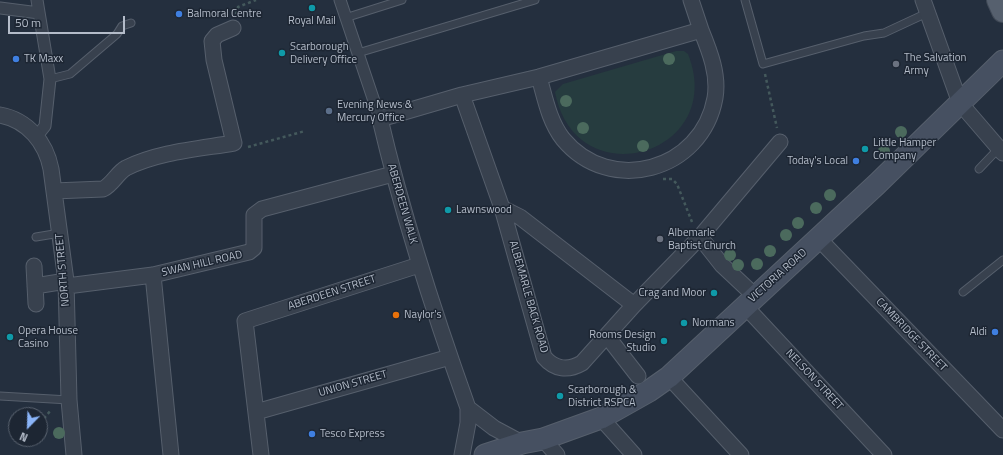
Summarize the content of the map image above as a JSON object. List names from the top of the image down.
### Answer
{
  "streets": {
    "main road": ["VICTORIA ROAD"],
    "street": [
      "ABERDEEN WALK",
      "SWAN HILL ROAD",
      "NORTH STREET",
      "ABERDEEN STREET",
      "ALBEMARLE BACK ROAD",
      "CAMBRIDGE STREET",
      "NELSON STREET",
      "UNION STREET"
    ]
  },
  "crossings": [
    ["ABERDEEN WALK", "SWAN HILL ROAD"],
    ["ABERDEEN WALK", "ABERDEEN STREET"],
    ["ABERDEEN WALK", "UNION STREET"],
    ["SWAN HILL ROAD", "NORTH STREET"],
    ["VICTORIA ROAD", "CAMBRIDGE STREET"],
    ["VICTORIA ROAD", "NELSON STREET"],
    ["ABERDEEN STREET", "UNION STREET"]
  ],
  "places": [
    "Royal Mail",
    "Balmoral Centre",
    "Scarborough Delivery Office",
    "TK Maxx",
    "The Salvation Army",
    "Evening News & Mercury Office",
    "Little Hamper Company",
    "Today's Local",
    "Lawnswood",
    "Albemarle Baptist Church",
    "Crag and Moor",
    "Naylor's",
    "Normans",
    "Aldi",
    "Opera House Casino",
    "Rooms Design Studio",
    "Scarborough & District RSPCA",
    "Tesco Express"
  ],
  "scale_bar": "50 m",
  "north": "bottom left"
}
